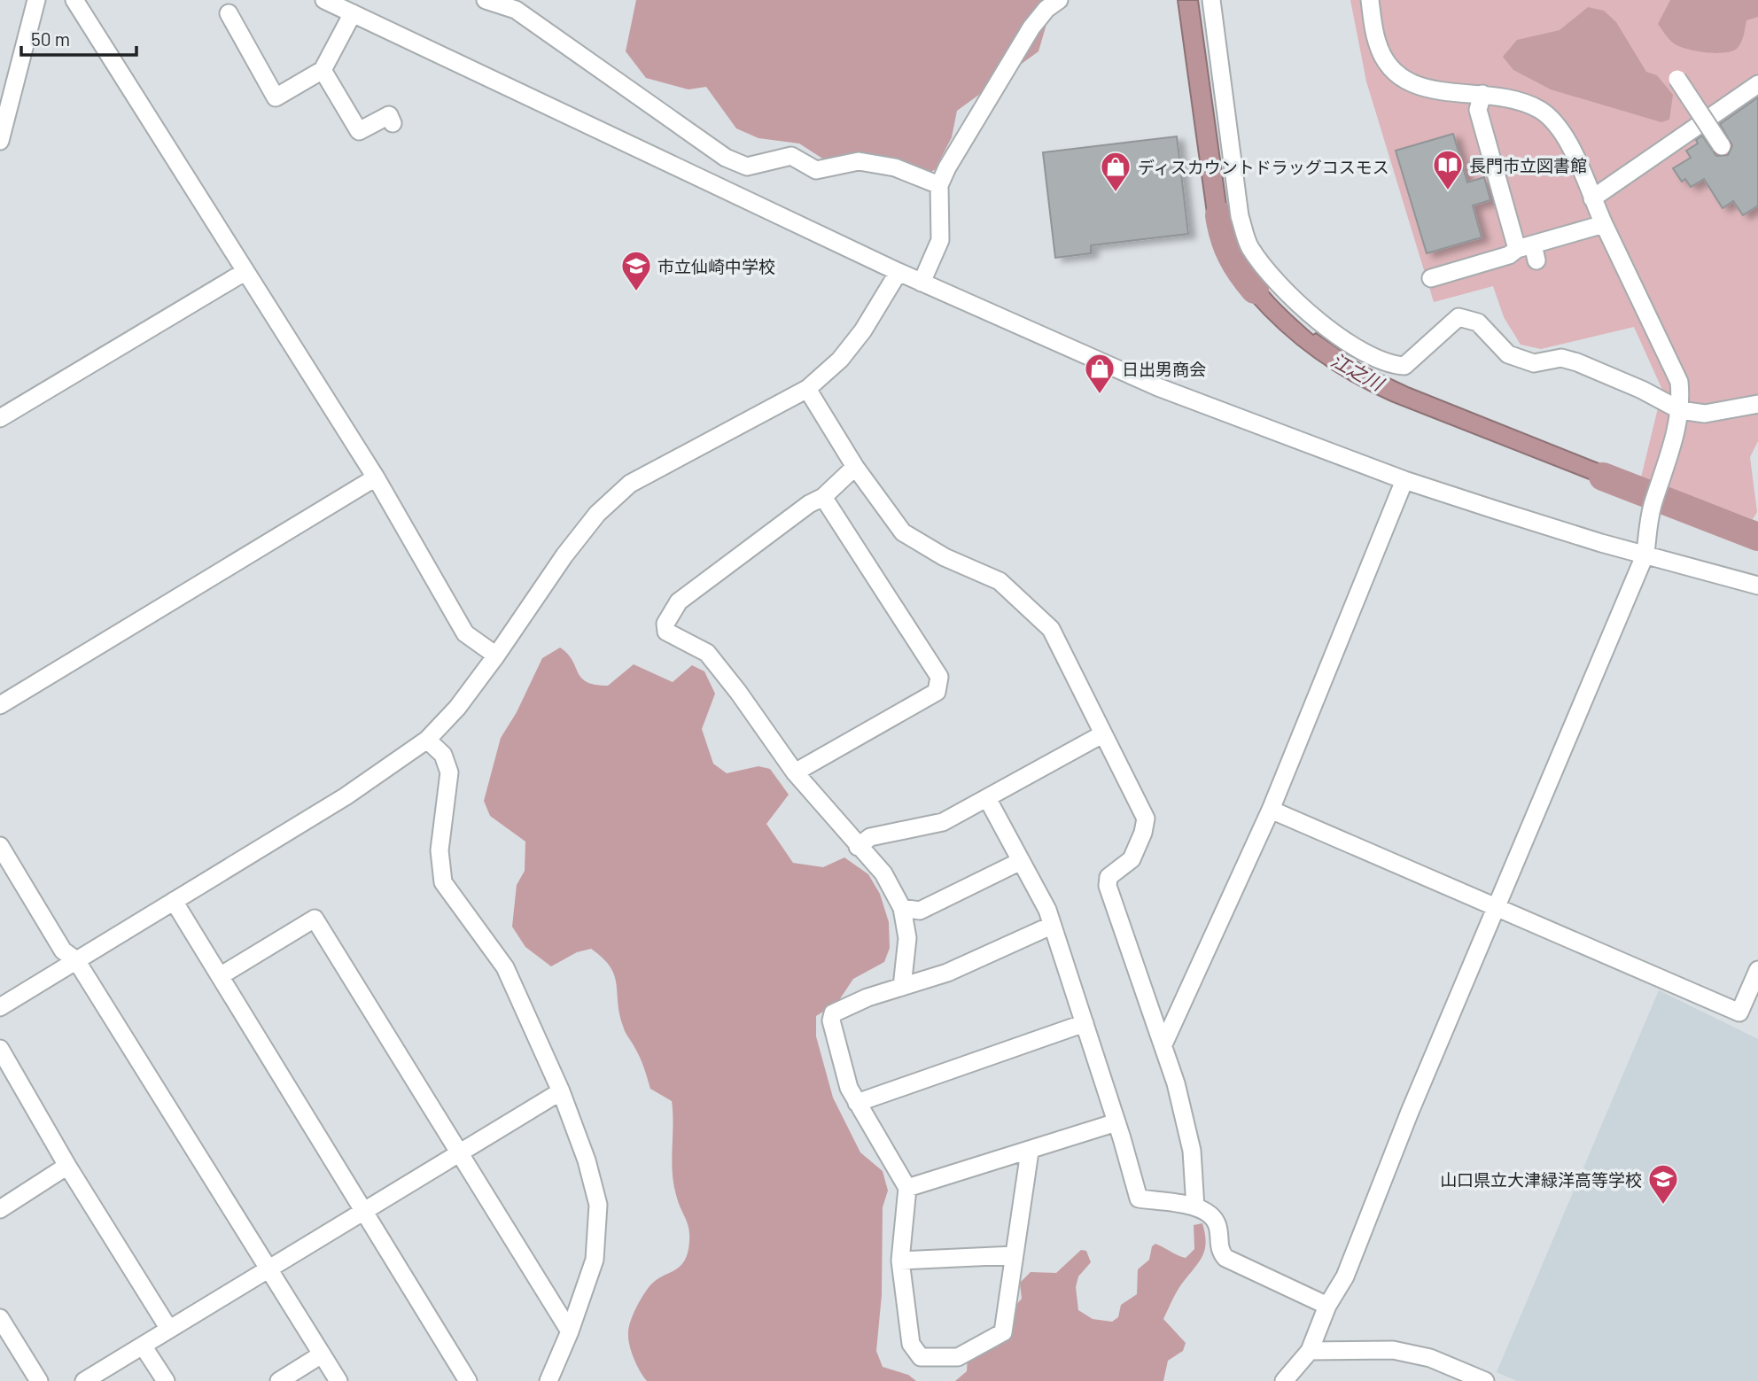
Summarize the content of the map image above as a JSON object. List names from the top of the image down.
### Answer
{
  "water": ["江之川"],
  "places": {
    "library": ["長門市立図書館"],
    "shop": ["ディスカウントドラッグコスモス", "日出男商会"],
    "school or university": ["市立仙崎中学校", "山口県立大津緑洋高等学校"]
  },
  "scale_bar": "50 m"
}
